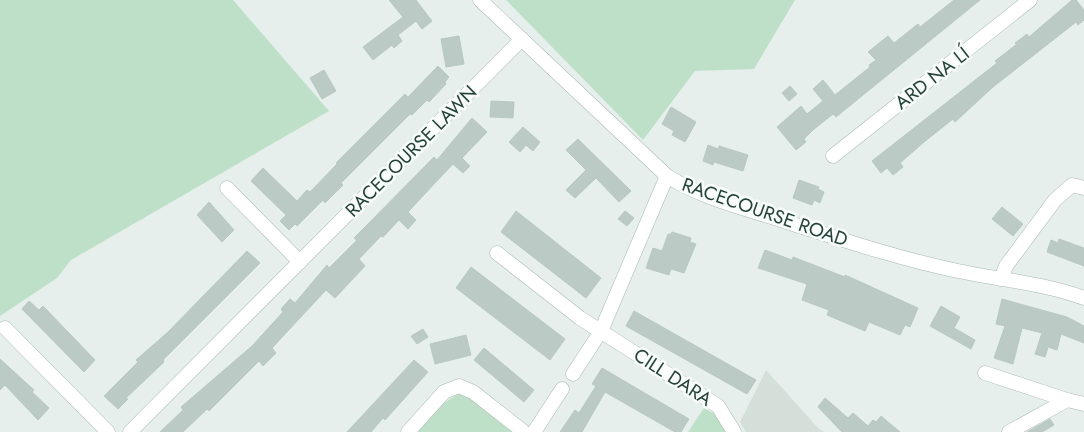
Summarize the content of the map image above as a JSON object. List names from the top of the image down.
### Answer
{
  "streets": {
    "street": [
      "ARD NA LÍ",
      "RACECOURSE LAWN",
      "RACECOURSE ROAD",
      "CILL DARA"
    ]
  },
  "crossings": [
    ["RACECOURSE LAWN", "RACECOURSE ROAD"]
  ]
}
